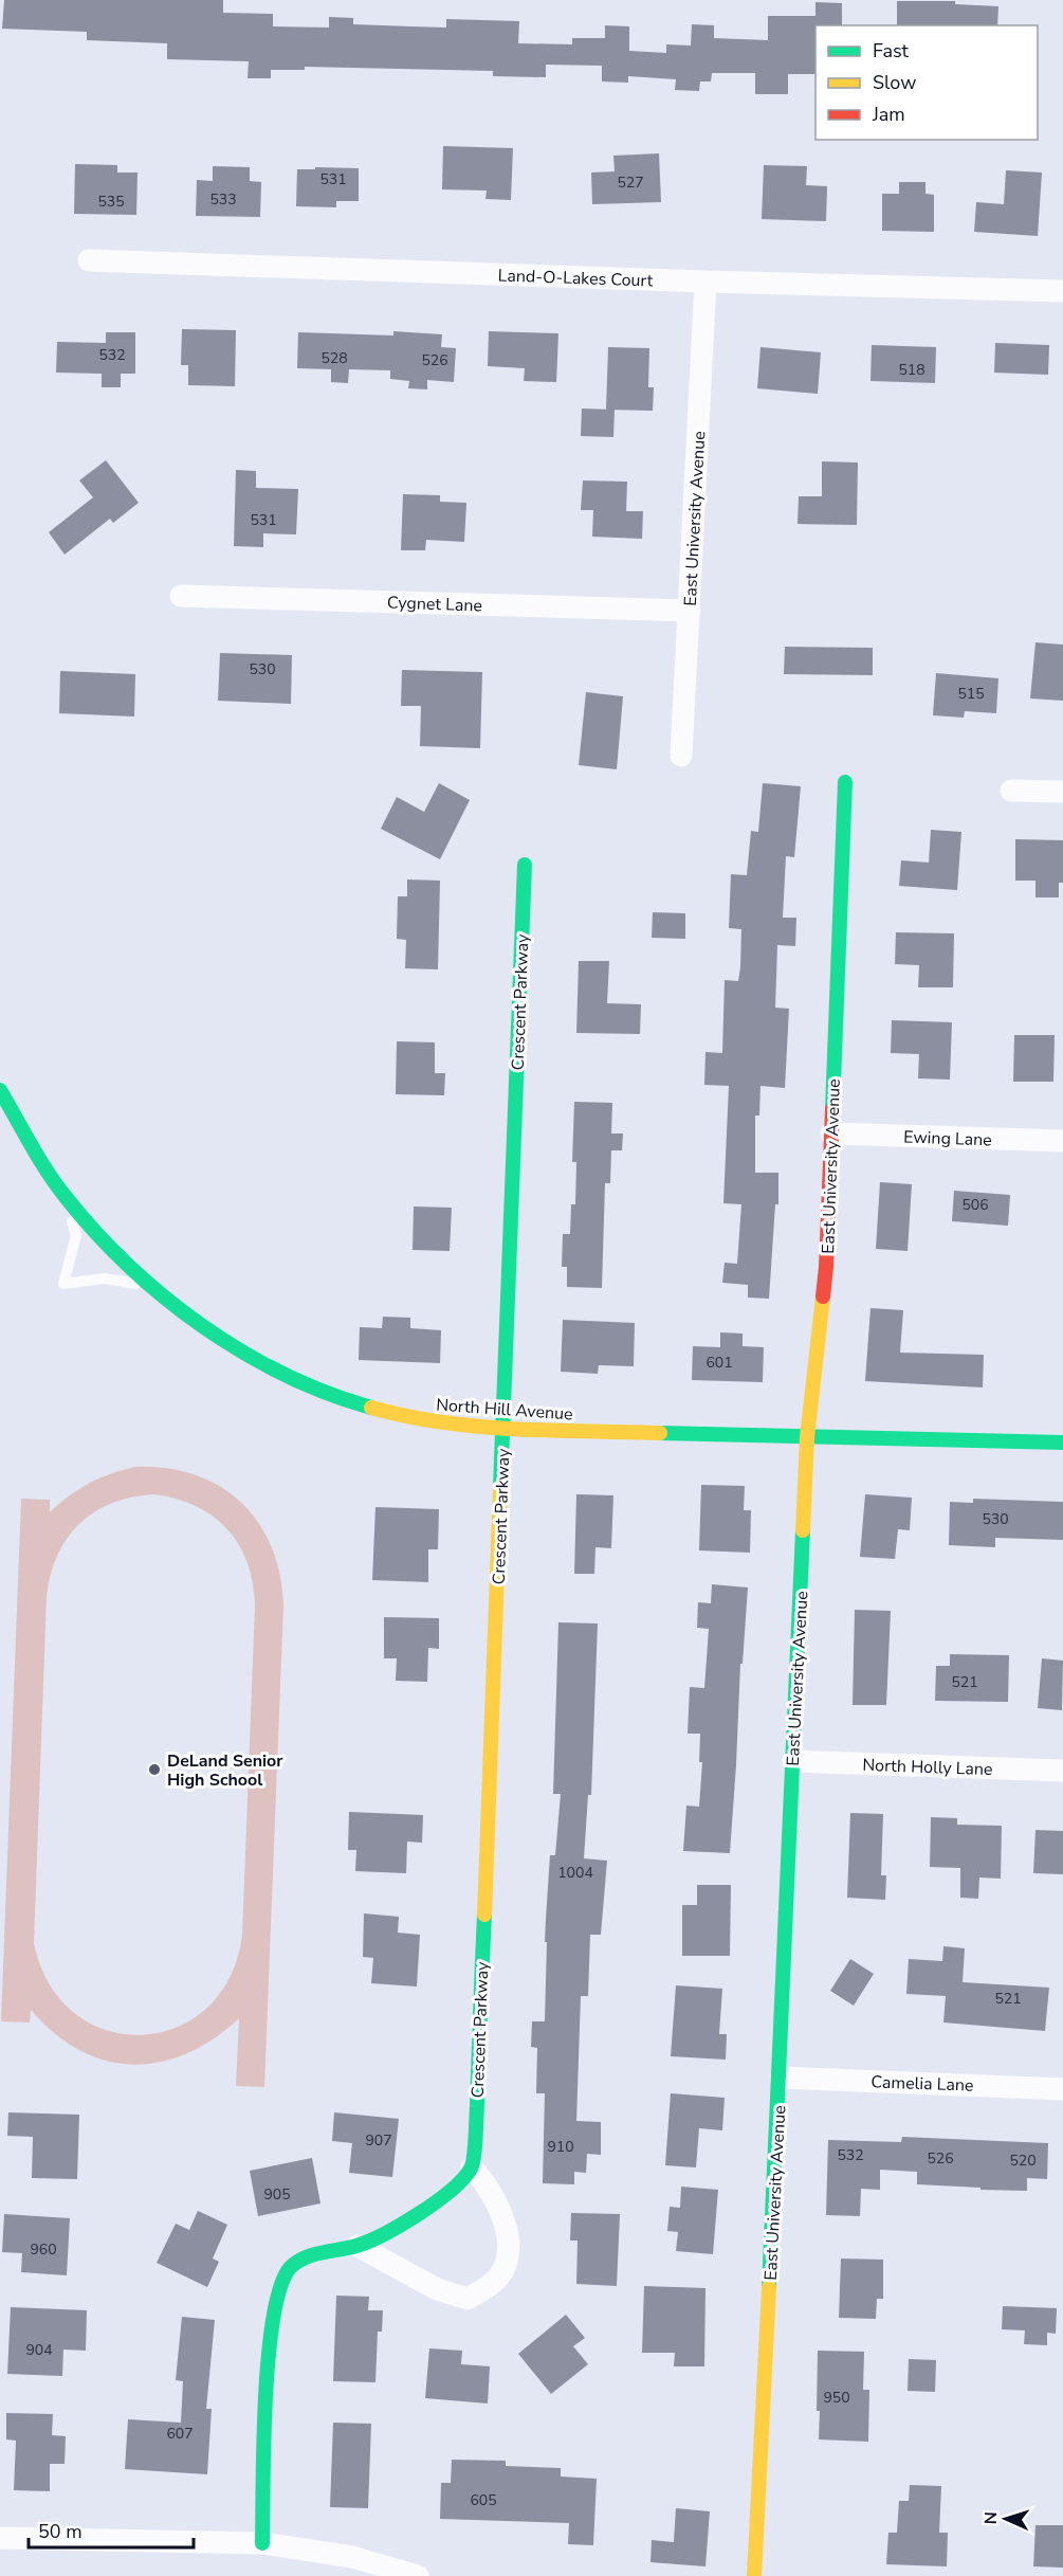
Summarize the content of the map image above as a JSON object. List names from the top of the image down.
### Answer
{
  "streets": {
    "street": [
      "Land-O-Lakes Court",
      "East University Avenue",
      "Cygnet Lane",
      "Crescent Parkway",
      "Ewing Lane",
      "North Hill Avenue",
      "North Holly Lane",
      "Camelia Lane"
    ]
  },
  "crossings": [
    ["Land-O-Lakes Court", "East University Avenue"],
    ["East University Avenue", "Cygnet Lane"],
    ["East University Avenue", "Ewing Lane"],
    ["East University Avenue", "North Hill Avenue"],
    ["East University Avenue", "North Holly Lane"],
    ["East University Avenue", "Camelia Lane"],
    ["Crescent Parkway", "North Hill Avenue"]
  ],
  "places": ["DeLand Senior High School"],
  "house_numbers": [
    "531",
    "527",
    "533",
    "535",
    "532",
    "528",
    "526",
    "518",
    "531",
    "530",
    "515",
    "506",
    "601",
    "530",
    "521",
    "1004",
    "521",
    "907",
    "910",
    "532",
    "526",
    "520",
    "905",
    "960",
    "904",
    "950",
    "607",
    "605"
  ],
  "legend": ["Fast", "Slow", "Jam"],
  "scale_bar": "50 m",
  "north": "left"
}
